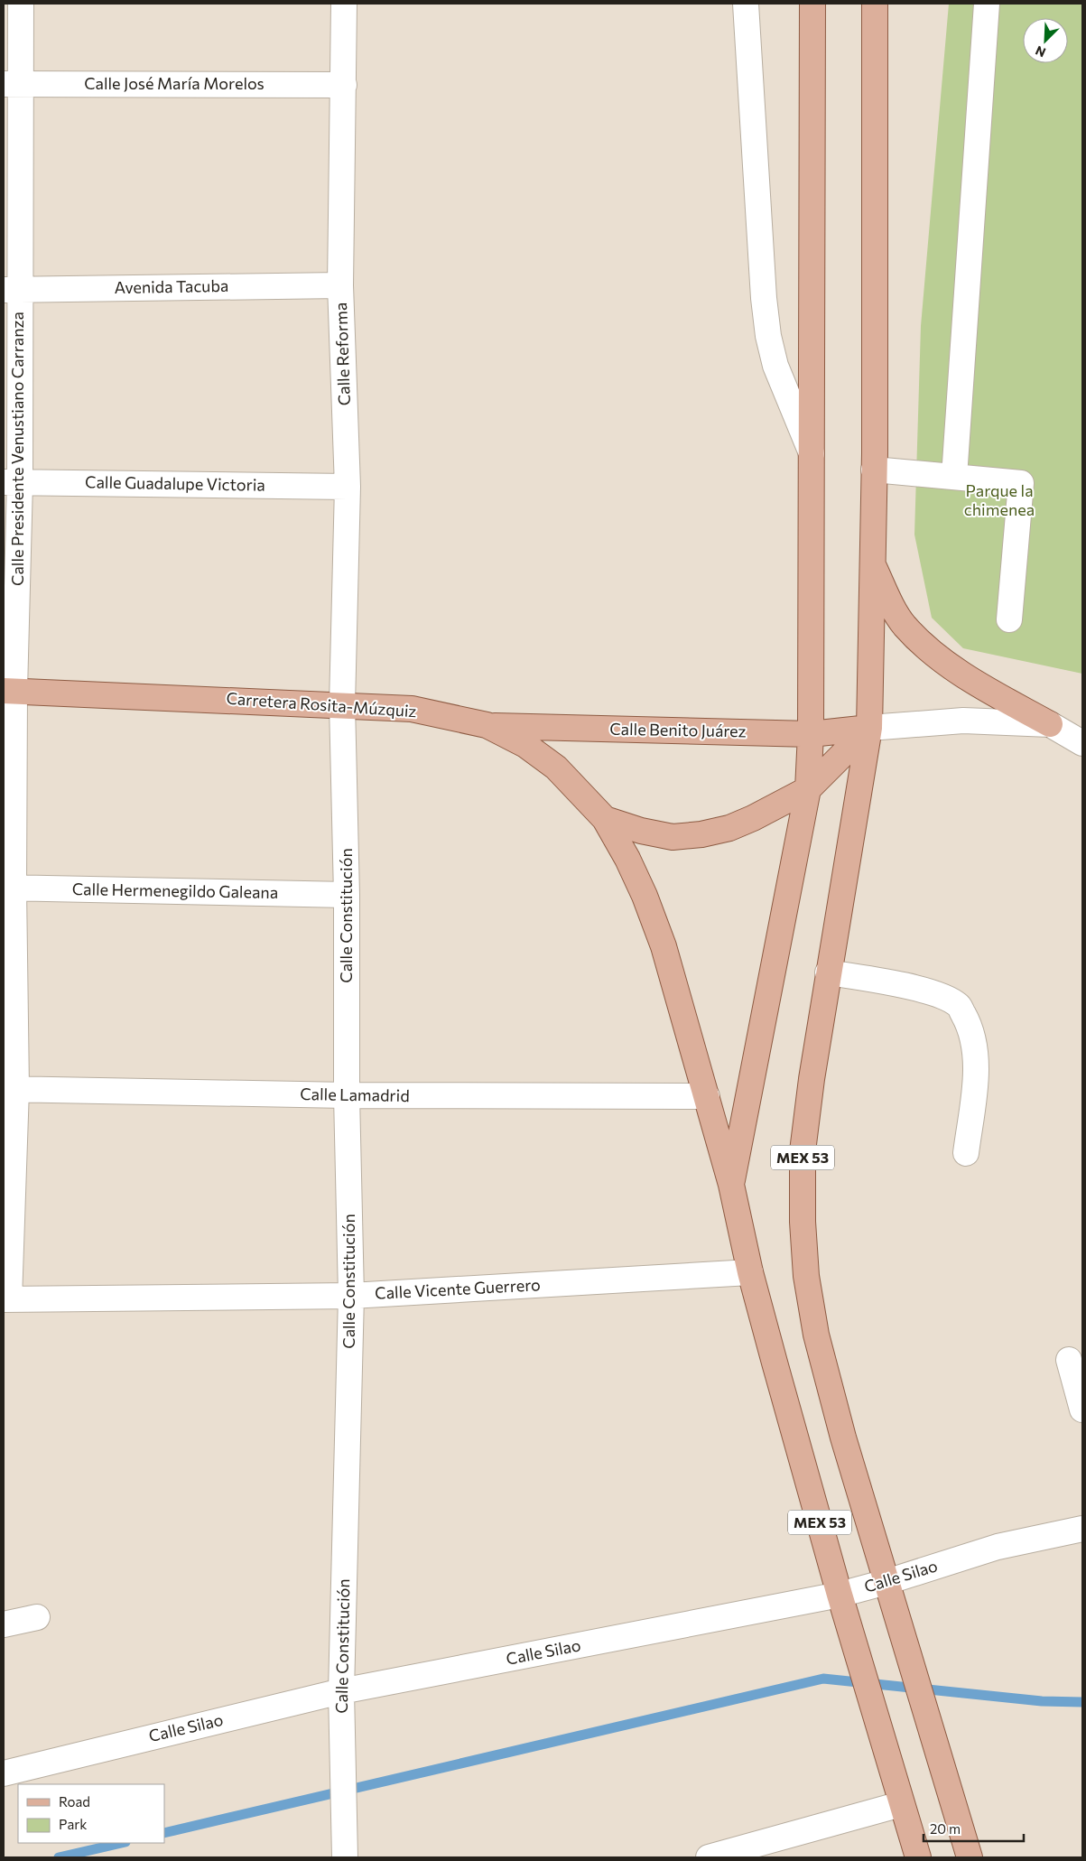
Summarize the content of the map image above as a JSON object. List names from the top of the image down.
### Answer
{
  "streets": {
    "main road": ["Carretera Rosita-Múzquiz", "Calle Benito Juárez", "MEX 53"],
    "street": [
      "Calle José María Morelos",
      "Avenida Tacuba",
      "Calle Reforma",
      "Calle Presidente Venustiano Carranza",
      "Calle Guadalupe Victoria",
      "Calle Hermenegildo Galeana",
      "Calle Constitución",
      "Calle Lamadrid",
      "Calle Vicente Guerrero",
      "Calle Silao"
    ]
  },
  "crossings": [
    ["Calle José María Morelos", "Calle Reforma"],
    ["Calle José María Morelos", "Calle Presidente Venustiano Carranza"],
    ["Avenida Tacuba", "Calle Reforma"],
    ["Avenida Tacuba", "Calle Presidente Venustiano Carranza"],
    ["Calle Reforma", "Calle Guadalupe Victoria"],
    ["Calle Reforma", "Carretera Rosita-Múzquiz"],
    ["Calle Reforma", "Calle Constitución"],
    ["Calle Presidente Venustiano Carranza", "Calle Guadalupe Victoria"],
    ["Calle Presidente Venustiano Carranza", "Carretera Rosita-Múzquiz"],
    ["Calle Presidente Venustiano Carranza", "Calle Hermenegildo Galeana"],
    ["Calle Presidente Venustiano Carranza", "Calle Lamadrid"],
    ["Calle Presidente Venustiano Carranza", "Calle Vicente Guerrero"],
    ["Carretera Rosita-Múzquiz", "Calle Benito Juárez"],
    ["Carretera Rosita-Múzquiz", "Calle Constitución"],
    ["Calle Benito Juárez", "MEX 53"],
    ["Calle Hermenegildo Galeana", "Calle Constitución"],
    ["Calle Constitución", "Calle Lamadrid"],
    ["Calle Constitución", "Calle Vicente Guerrero"],
    ["Calle Constitución", "Calle Silao"],
    ["MEX 53", "Calle Vicente Guerrero"],
    ["MEX 53", "Calle Silao"]
  ],
  "parks": ["Parque la chimenea"],
  "legend": ["Road", "Park"],
  "scale_bar": "20 m",
  "north": "bottom left"
}
